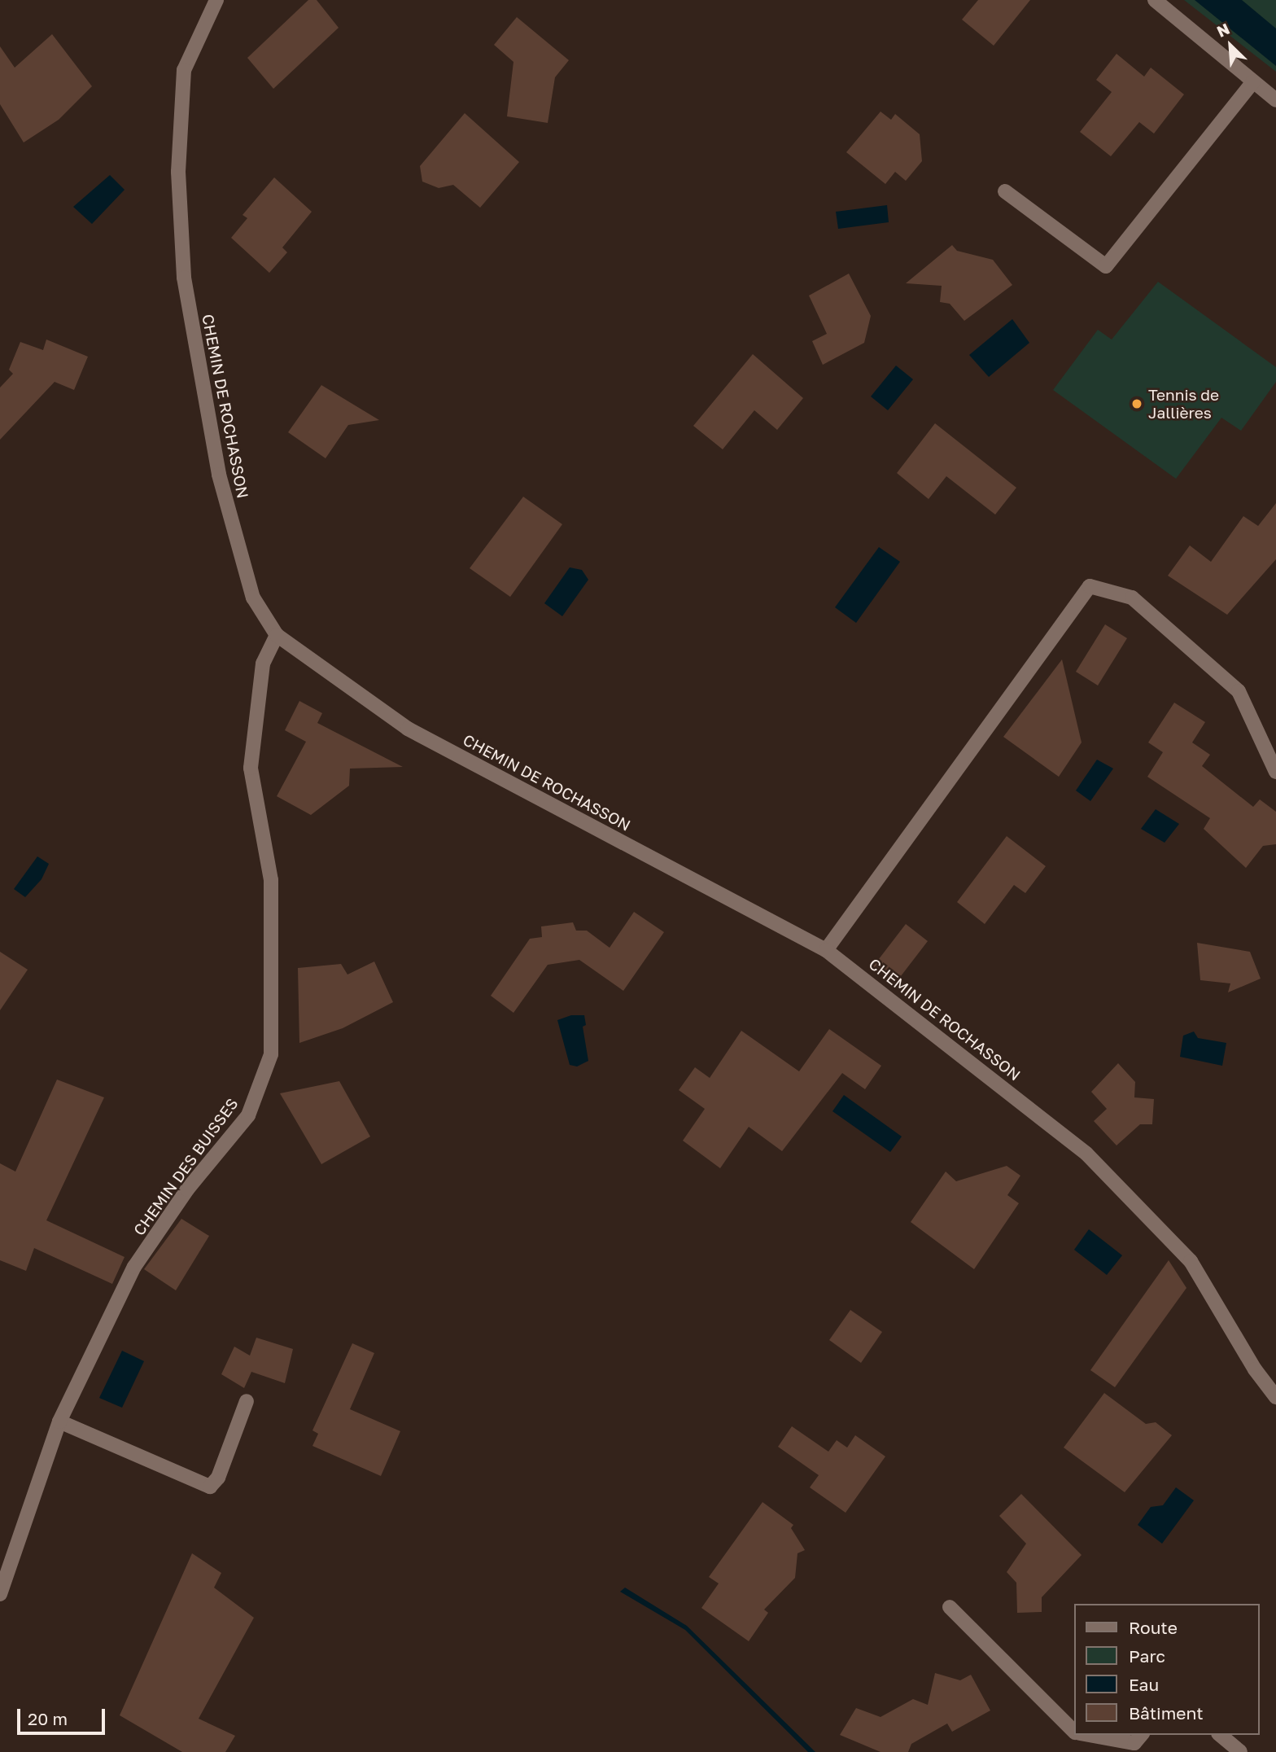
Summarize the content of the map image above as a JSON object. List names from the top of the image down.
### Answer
{
  "streets": {
    "street": ["CHEMIN DE ROCHASSON", "CHEMIN DES BUISSES"]
  },
  "crossings": [
    ["CHEMIN DE ROCHASSON", "CHEMIN DES BUISSES"]
  ],
  "places": ["Tennis de Jallières"],
  "legend": [
    "Route",
    "Parc",
    "Eau",
    "Bâtiment"
  ],
  "scale_bar": "20 m",
  "north": "top left"
}
